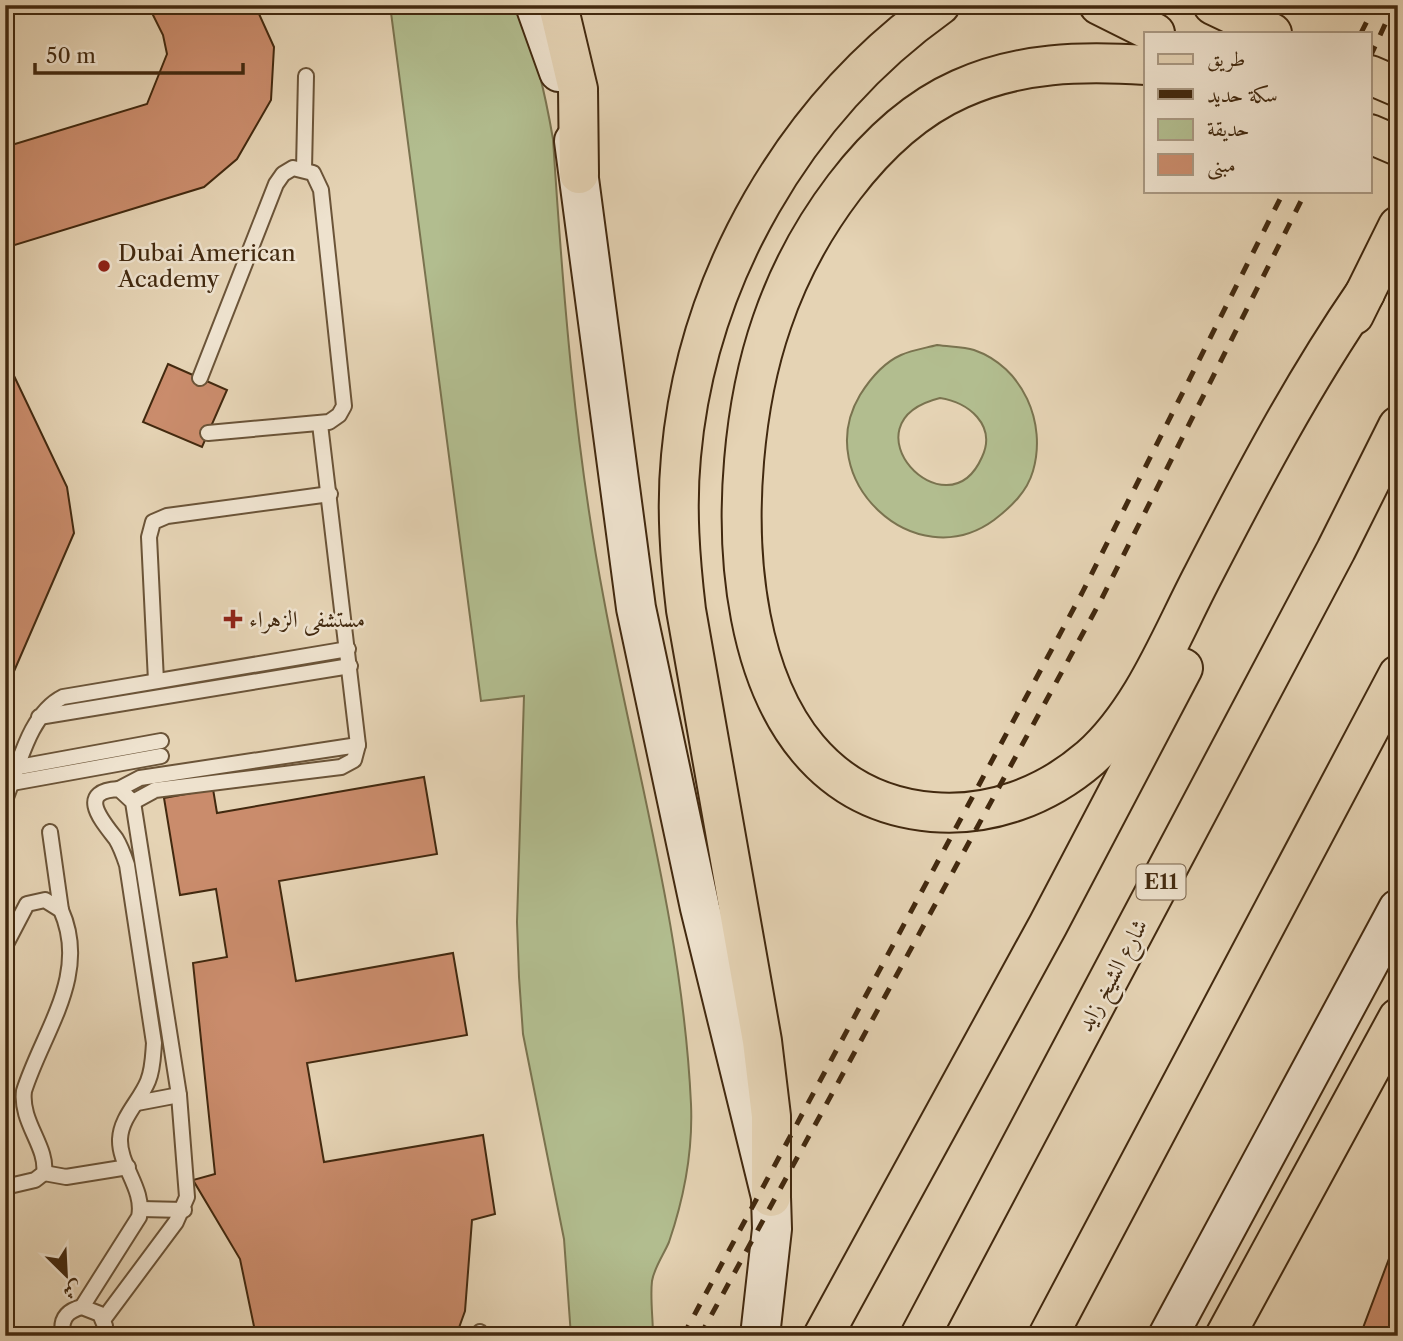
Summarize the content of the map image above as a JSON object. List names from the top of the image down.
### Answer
{
  "streets": {
    "main road": ["E11", "شارع الشيخ زايد"]
  },
  "places": {
    "other": ["Dubai American Academy"],
    "health": ["مستشفى الزهراء"]
  },
  "legend": [
    "طريق",
    "سكة حديد",
    "حديقة",
    "مبنى"
  ],
  "scale_bar": "50 m",
  "north": "bottom right"
}
